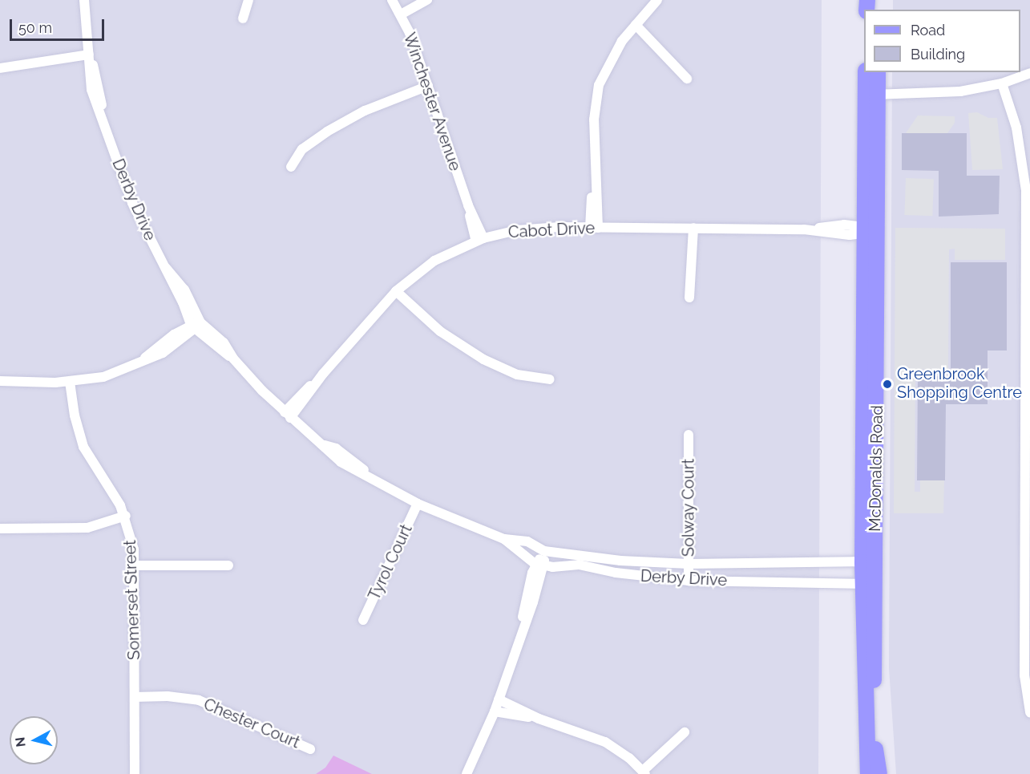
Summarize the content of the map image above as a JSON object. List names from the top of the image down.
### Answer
{
  "streets": {
    "main road": ["McDonalds Road"],
    "street": [
      "Winchester Avenue",
      "Derby Drive",
      "Cabot Drive",
      "Solway Court",
      "Tyrol Court",
      "Somerset Street",
      "Chester Court"
    ]
  },
  "crossings": [
    ["Winchester Avenue", "Cabot Drive"],
    ["Derby Drive", "Cabot Drive"],
    ["Derby Drive", "McDonalds Road"],
    ["Derby Drive", "Solway Court"],
    ["Derby Drive", "Tyrol Court"],
    ["Cabot Drive", "McDonalds Road"],
    ["Somerset Street", "Chester Court"]
  ],
  "places": ["Greenbrook Shopping Centre"],
  "legend": ["Road", "Building"],
  "scale_bar": "50 m",
  "north": "left"
}
